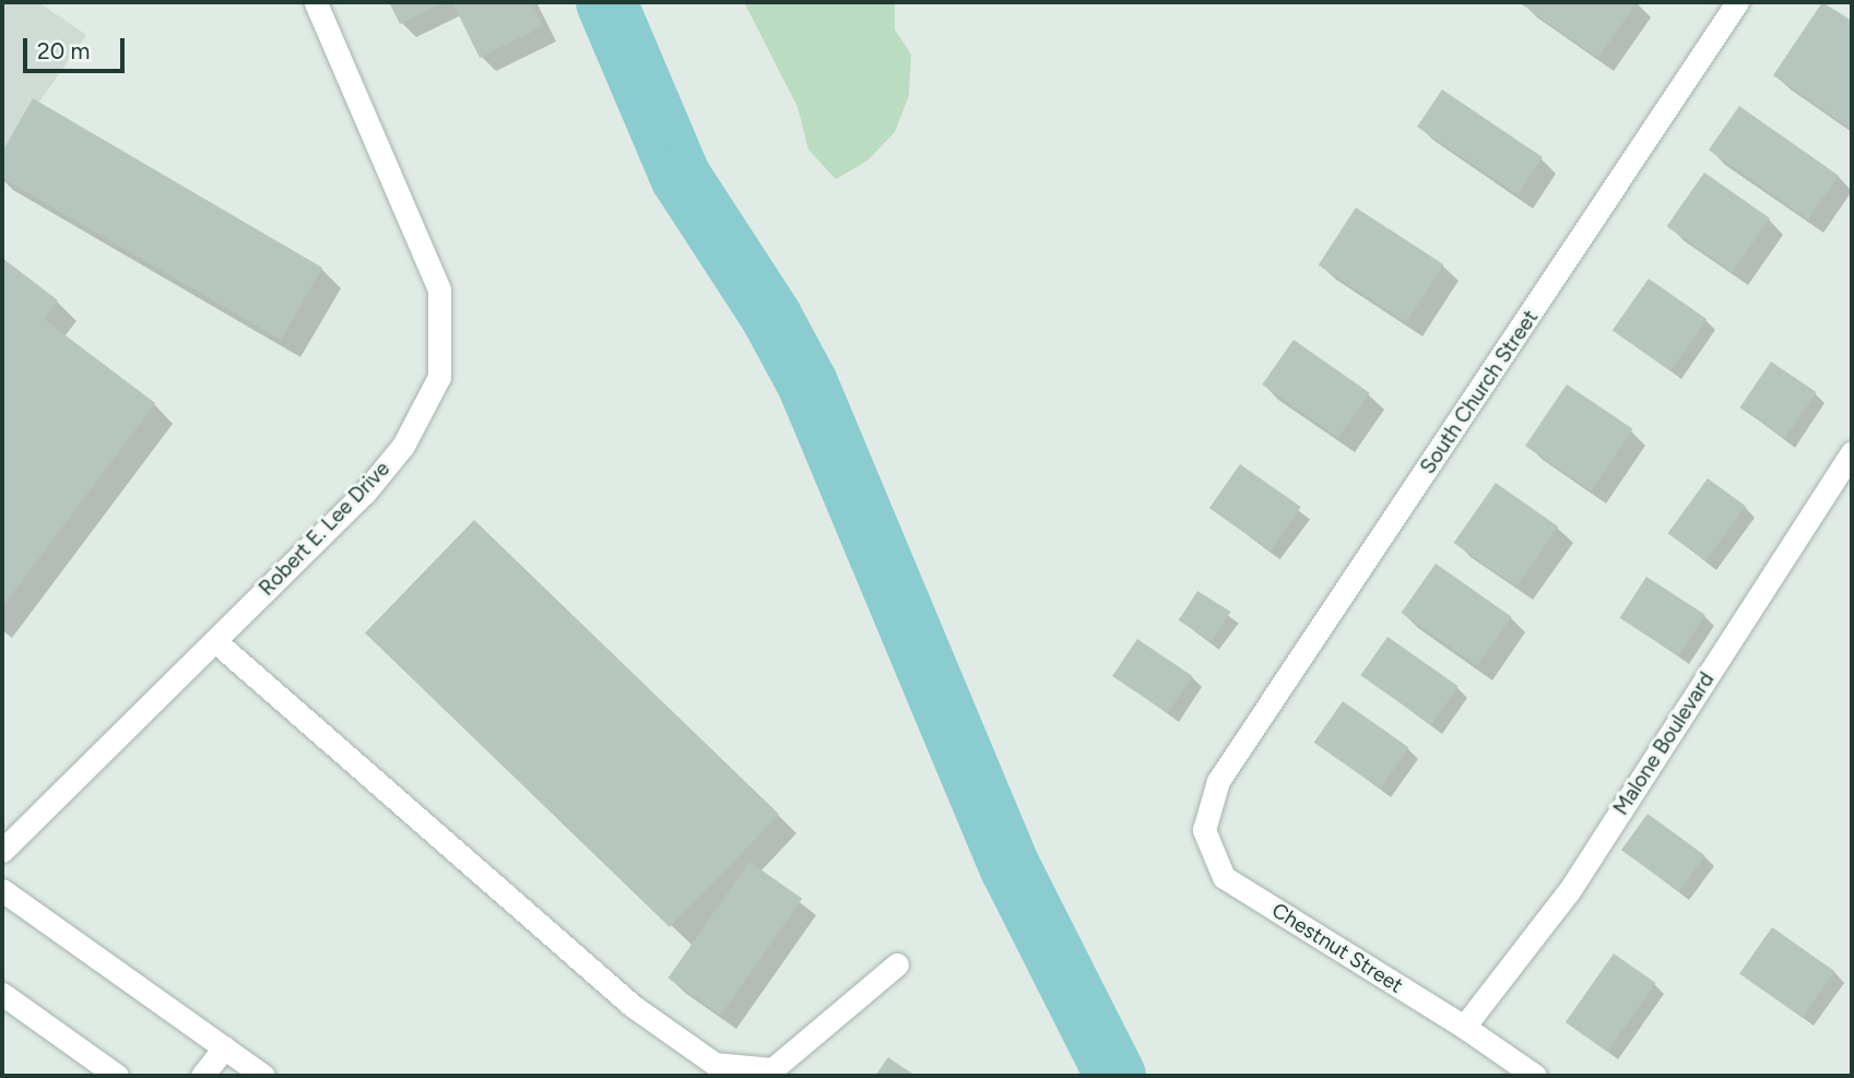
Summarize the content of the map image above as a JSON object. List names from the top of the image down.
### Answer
{
  "streets": {
    "street": [
      "South Church Street",
      "Robert E. Lee Drive",
      "Malone Boulevard",
      "Chestnut Street"
    ]
  },
  "crossings": [
    ["South Church Street", "Chestnut Street"],
    ["Malone Boulevard", "Chestnut Street"]
  ],
  "scale_bar": "20 m"
}
